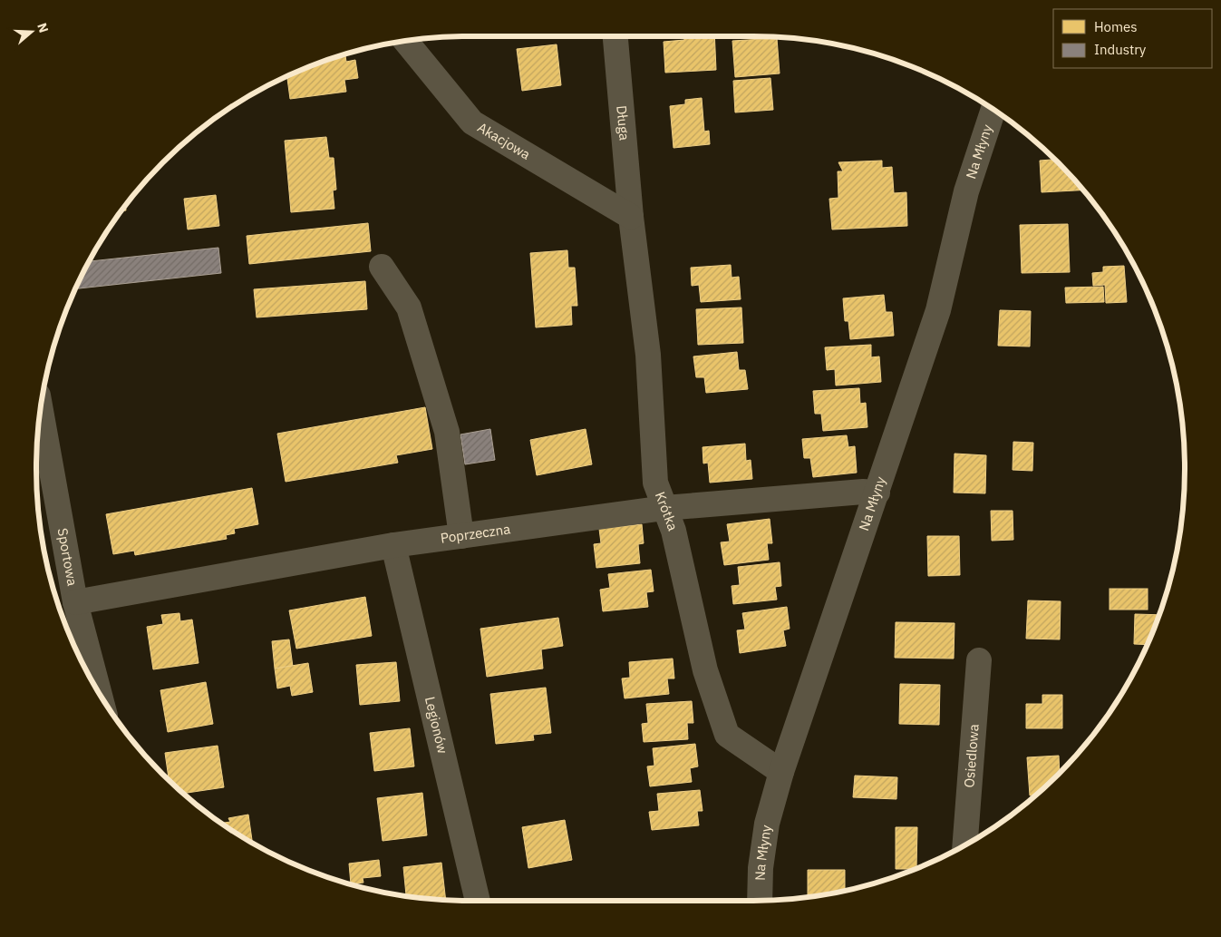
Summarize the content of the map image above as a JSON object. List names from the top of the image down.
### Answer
{
  "streets": {
    "street": [
      "Długa",
      "Akacjowa",
      "Na Młyny",
      "Krótka",
      "Poprzeczna",
      "Sportowa",
      "Legionów",
      "Osiedlowa"
    ]
  },
  "crossings": [
    ["Długa", "Akacjowa"],
    ["Długa", "Krótka"],
    ["Akacjowa", "Krótka"],
    ["Na Młyny", "Krótka"],
    ["Na Młyny", "Poprzeczna"],
    ["Krótka", "Poprzeczna"],
    ["Poprzeczna", "Sportowa"],
    ["Poprzeczna", "Legionów"]
  ],
  "legend": ["Homes", "Industry"],
  "north": "right"
}
